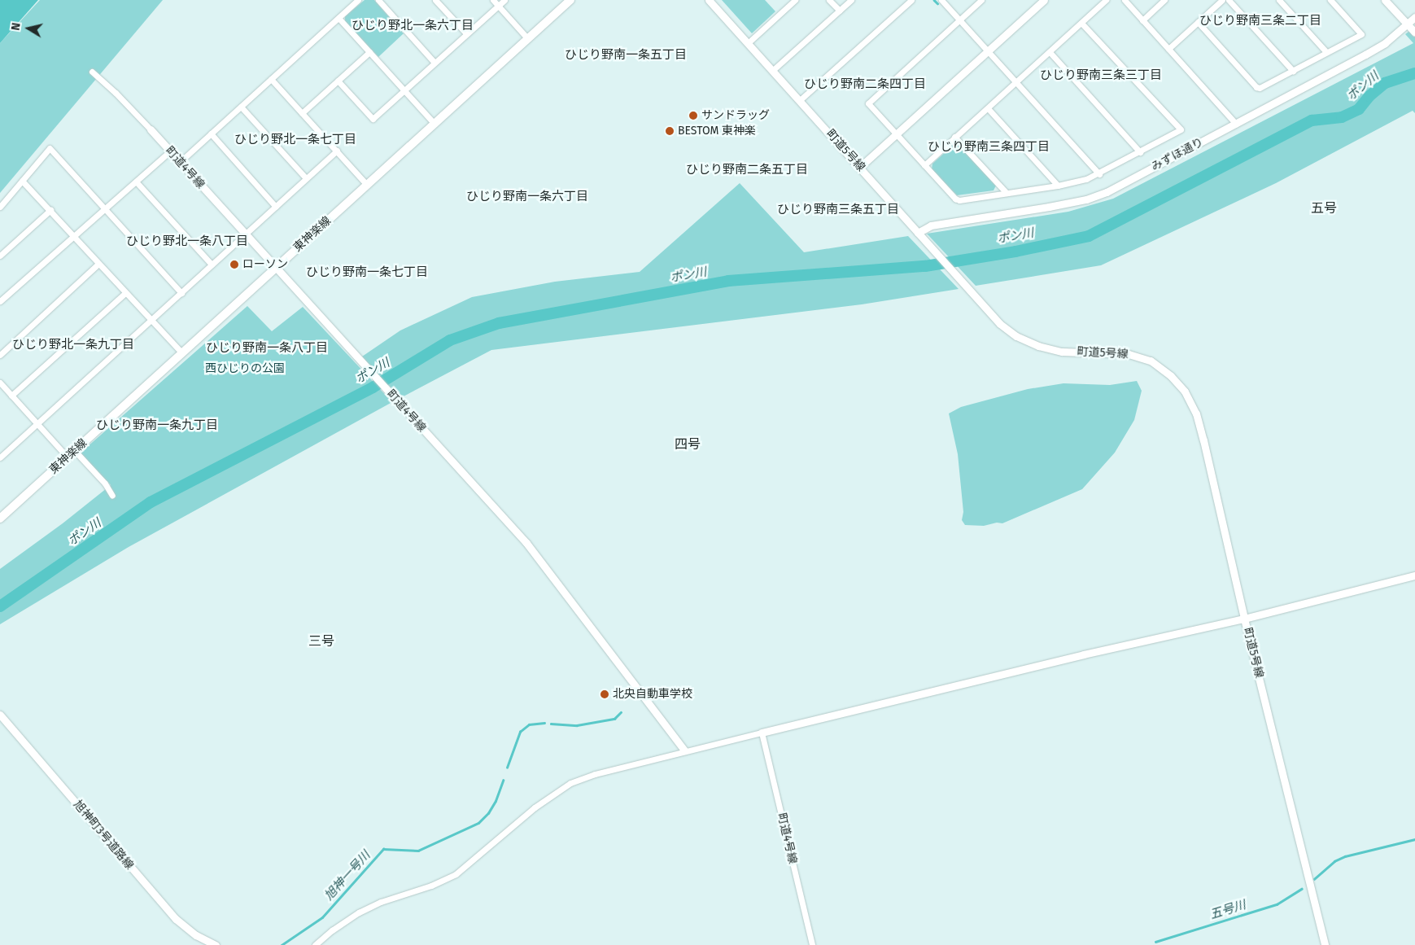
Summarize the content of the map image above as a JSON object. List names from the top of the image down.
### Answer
{
  "streets": {
    "main road": ["東神楽線"],
    "street": [
      "町道5号線",
      "みずほ通り",
      "町道4号線",
      "旭神町3号道路線"
    ]
  },
  "crossings": [
    ["町道5号線", "みずほ通り"],
    ["町道4号線", "東神楽線"]
  ],
  "districts": [
    "ひじり野南三条二丁目",
    "ひじり野北一条六丁目",
    "ひじり野南一条五丁目",
    "ひじり野南三条三丁目",
    "ひじり野南二条四丁目",
    "ひじり野北一条七丁目",
    "ひじり野南三条四丁目",
    "ひじり野南二条五丁目",
    "ひじり野南一条六丁目",
    "五号",
    "ひじり野南三条五丁目",
    "ひじり野北一条八丁目",
    "ひじり野南一条七丁目",
    "ひじり野北一条九丁目",
    "ひじり野南一条八丁目",
    "ひじり野南一条九丁目",
    "四号",
    "三号"
  ],
  "water": ["ポン川", "旭神一号川", "五号川"],
  "parks": ["西ひじりの公園"],
  "places": [
    "サンドラッグ",
    "BESTOM 東神楽",
    "ローソン",
    "北央自動車学校"
  ],
  "north": "left"
}
